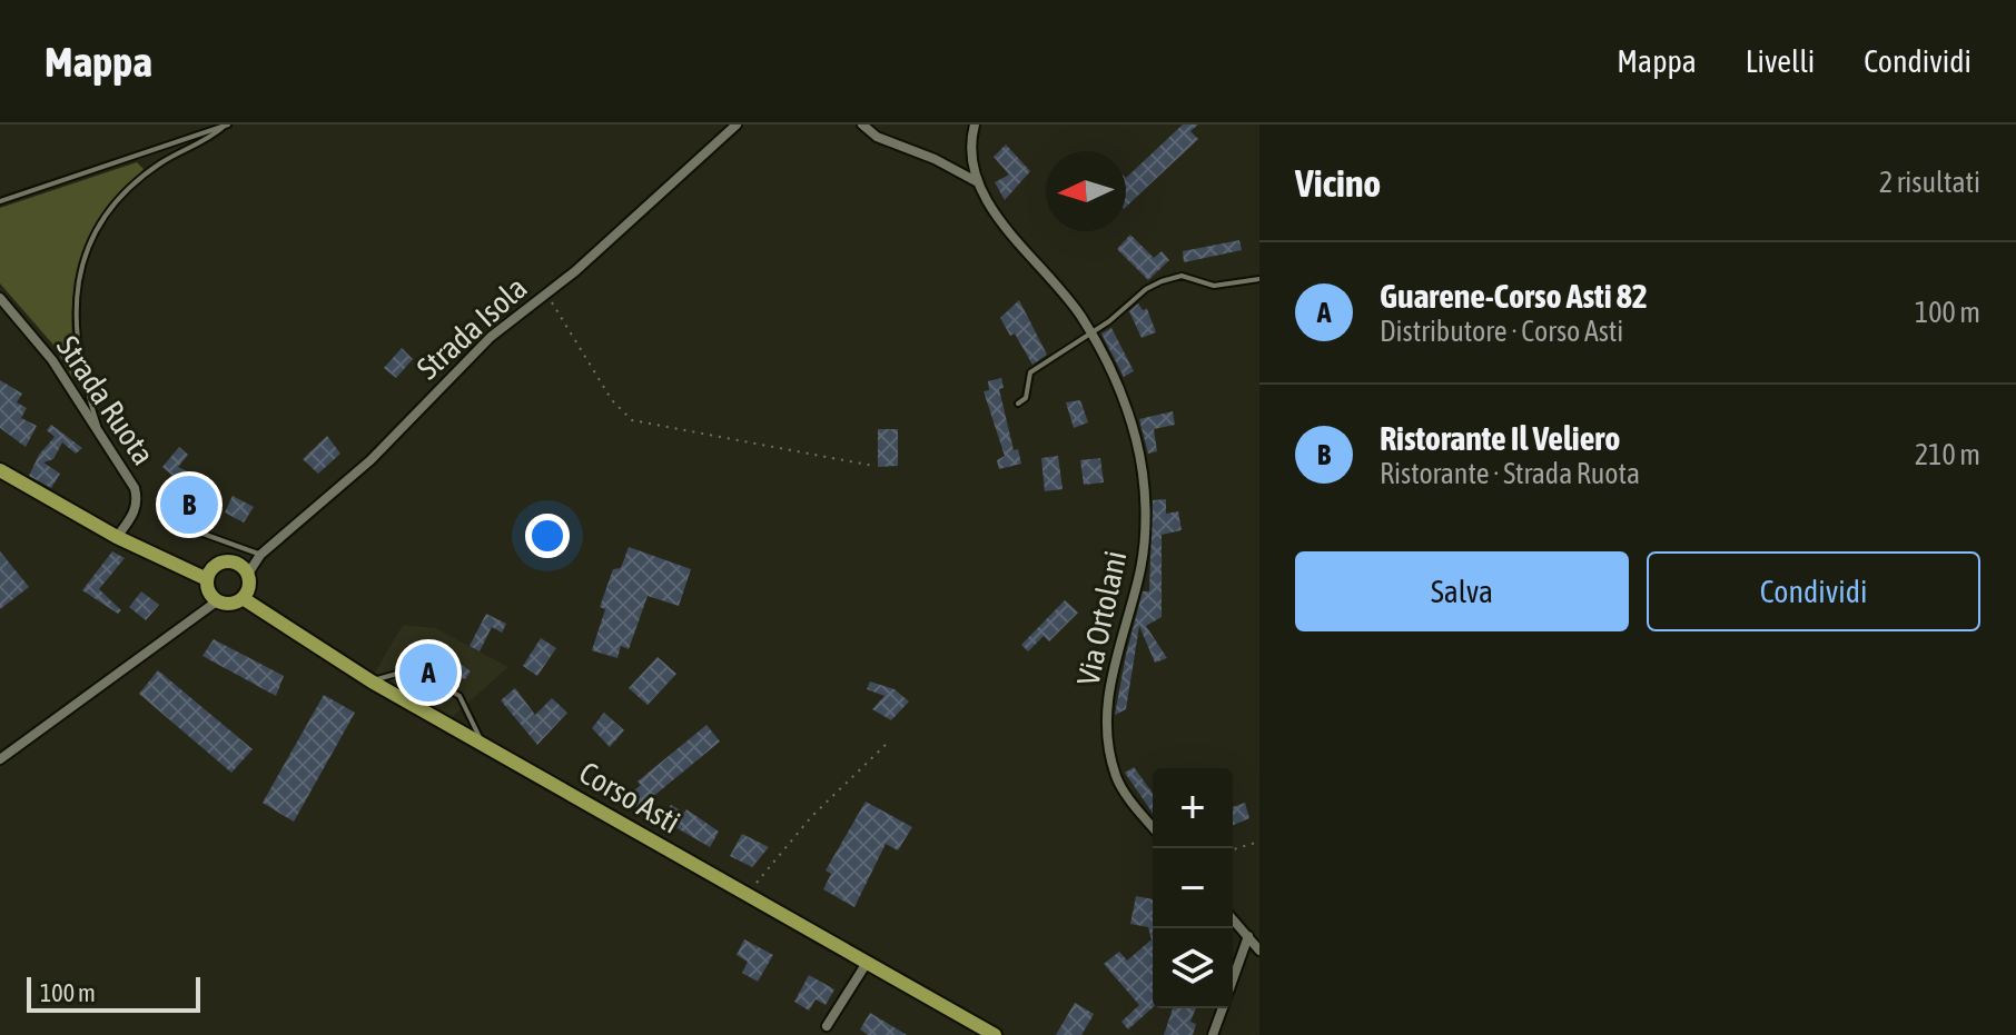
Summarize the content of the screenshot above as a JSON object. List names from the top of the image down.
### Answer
{
  "streets": {
    "main road": ["Corso Asti"],
    "street": ["Strada Isola", "Strada Ruota", "Via Ortolani"]
  },
  "crossings": [
    ["Strada Isola", "Corso Asti"]
  ],
  "scale_bar": "100 m",
  "north": "left",
  "page": {
    "header": "Mappa",
    "nav": ["Mappa", "Livelli", "Condividi"],
    "heading": ["Vicino", "2 risultati"],
    "list": [
      {
        "mark": "A",
        "name": "Guarene-Corso Asti 82",
        "note": "Distributore · Corso Asti",
        "value": "100 m"
      },
      {
        "mark": "B",
        "name": "Ristorante Il Veliero",
        "note": "Ristorante · Strada Ruota",
        "value": "210 m"
      }
    ],
    "pins": ["B", "A"],
    "buttons": ["Salva", "Condividi"],
    "map_buttons": ["+", "−"],
    "scale": "100 m"
  }
}
